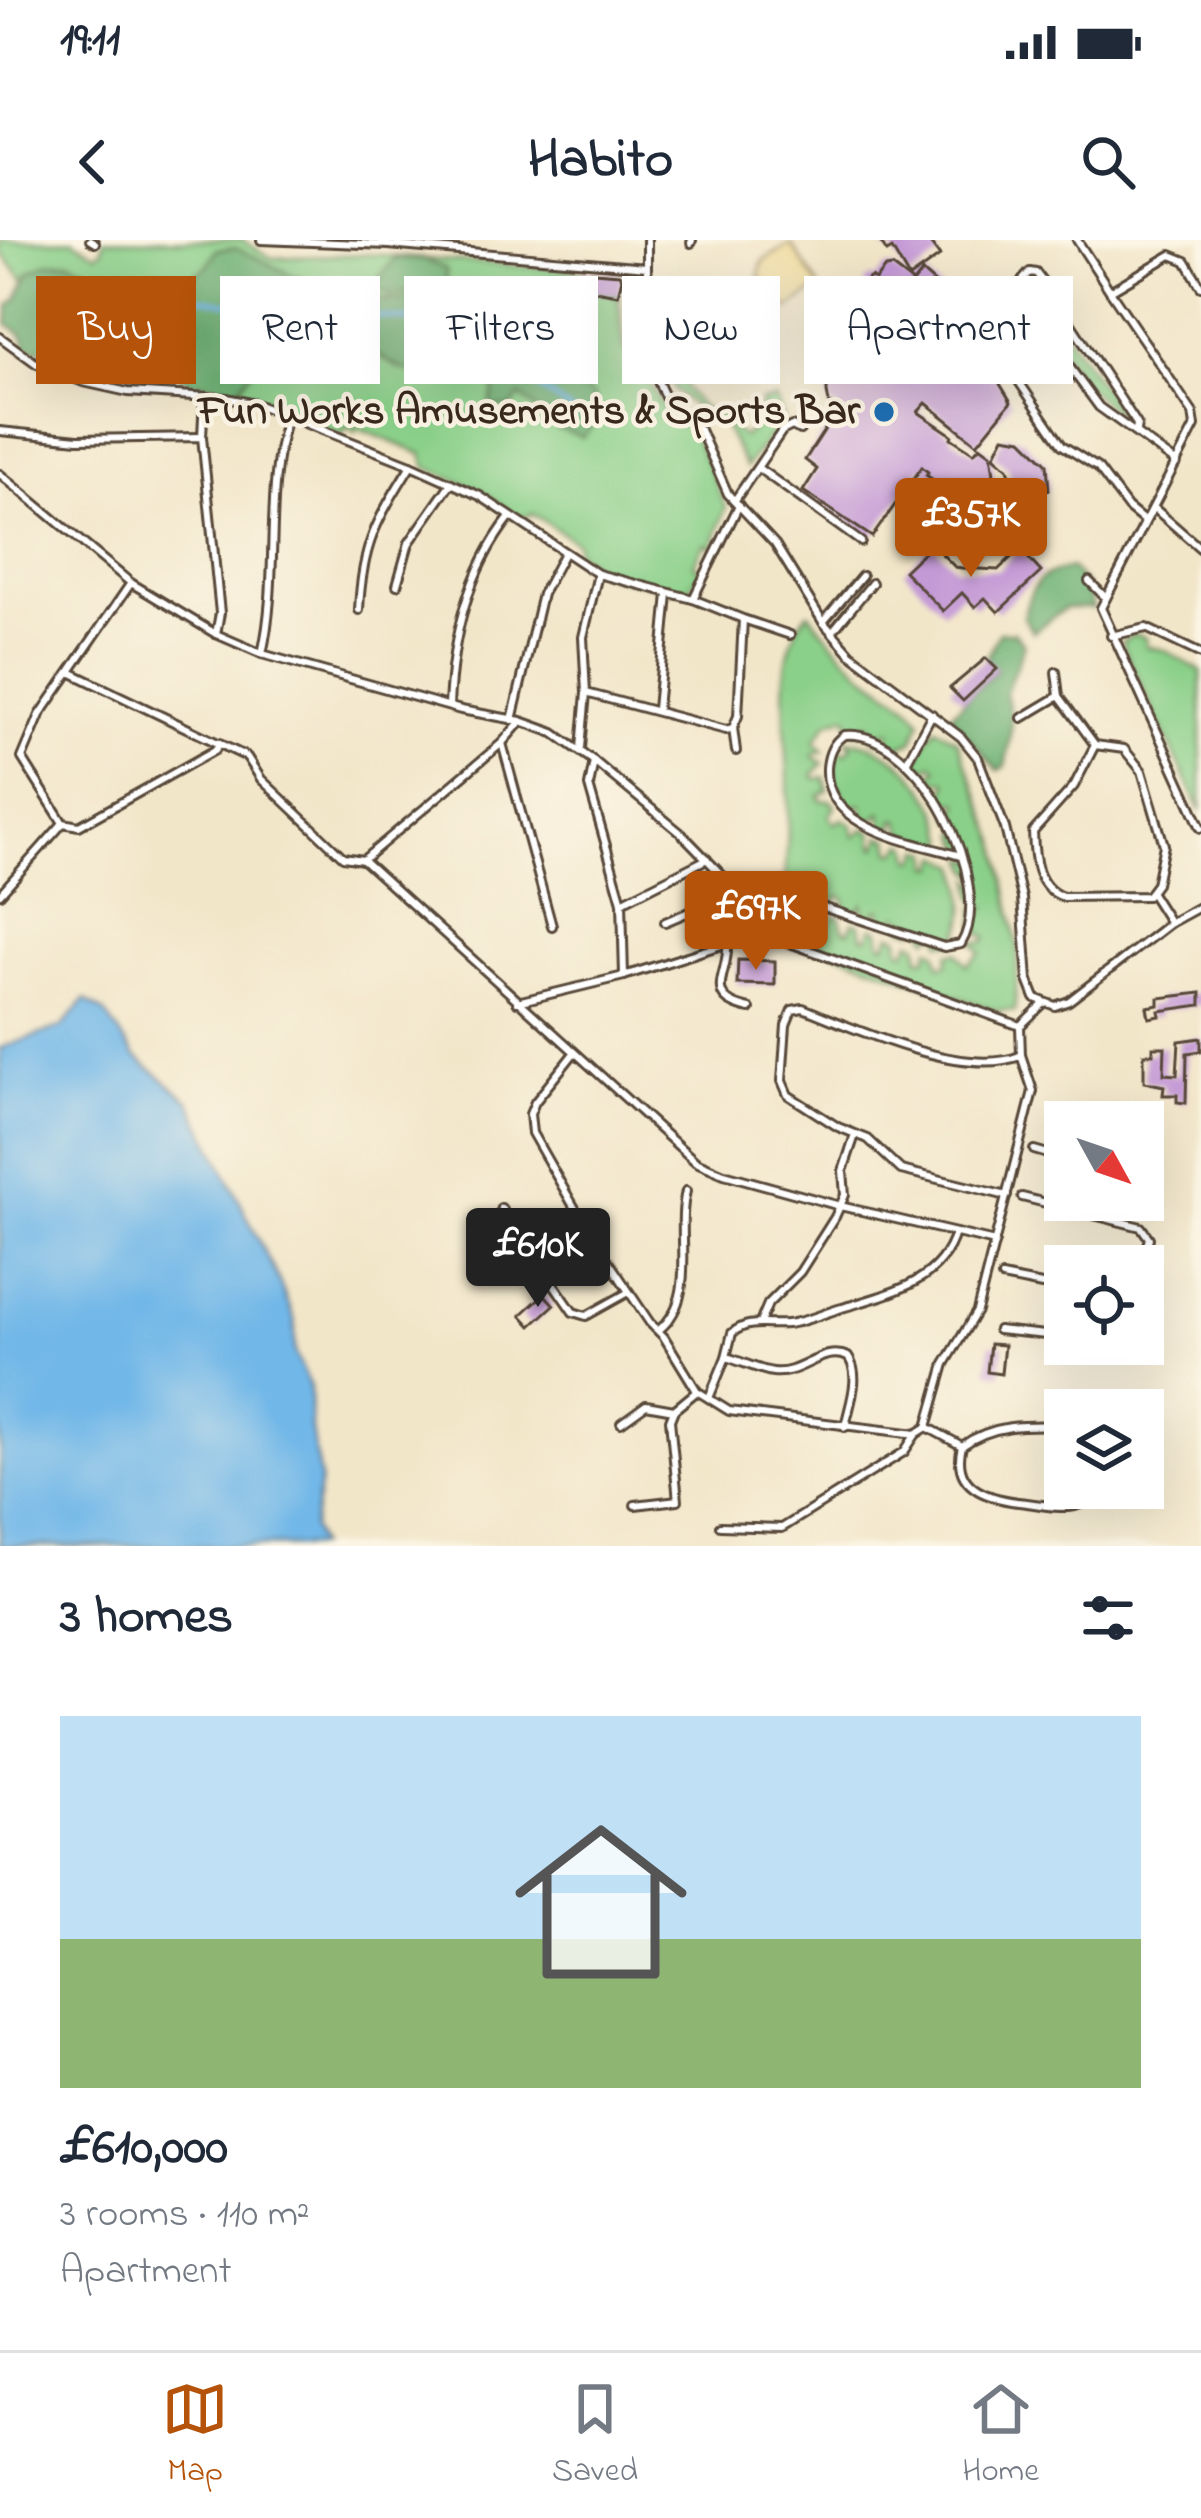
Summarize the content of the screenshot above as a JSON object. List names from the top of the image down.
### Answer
{
  "places": ["Fun Works Amusements & Sports Bar"],
  "north": "bottom right",
  "page": {
    "status": "19:11",
    "header": "Habito",
    "chip": [
      "Buy",
      "Rent",
      "Filters",
      "New",
      "Apartment"
    ],
    "price": ["£357K", "£697K", "£610K"],
    "heading": "3 homes",
    "list": [
      {
        "name": "£610,000",
        "note": "3 rooms · 110 m² · Apartment"
      }
    ],
    "tabs": ["Map", "Saved", "Home"]
  }
}
